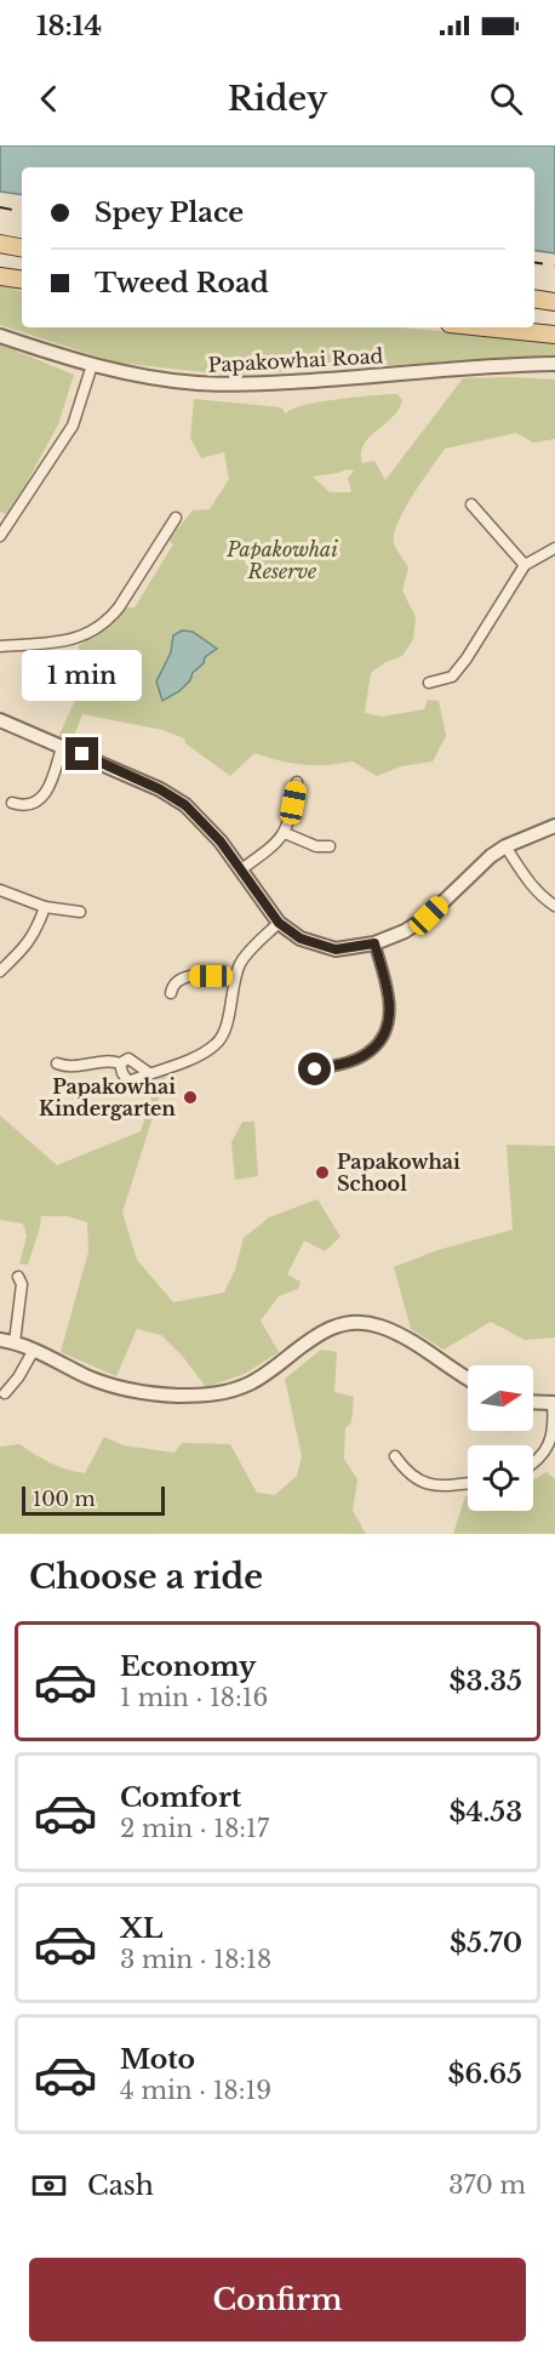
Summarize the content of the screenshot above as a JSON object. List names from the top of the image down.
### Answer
{
  "streets": {
    "street": ["Papakowhai Road"]
  },
  "parks": ["Papakowhai Reserve"],
  "places": ["Papakowhai Kindergarten", "Papakowhai School"],
  "scale_bar": "100 m",
  "north": "right",
  "page": {
    "status": "18:14",
    "header": "Ridey",
    "banner": ["Spey Place", "Tweed Road"],
    "bubble": "1 min",
    "scale": "100 m",
    "heading": "Choose a ride",
    "list": [
      {
        "name": "Economy",
        "note": "1 min · 18:16",
        "value": "$3.35"
      },
      {
        "name": "Comfort",
        "note": "2 min · 18:17",
        "value": "$4.53"
      },
      {
        "name": "XL",
        "note": "3 min · 18:18",
        "value": "$5.70"
      },
      {
        "name": "Moto",
        "note": "4 min · 18:19",
        "value": "$6.65"
      }
    ],
    "pay": ["Cash", "370 m"],
    "buttons": "Confirm"
  }
}
